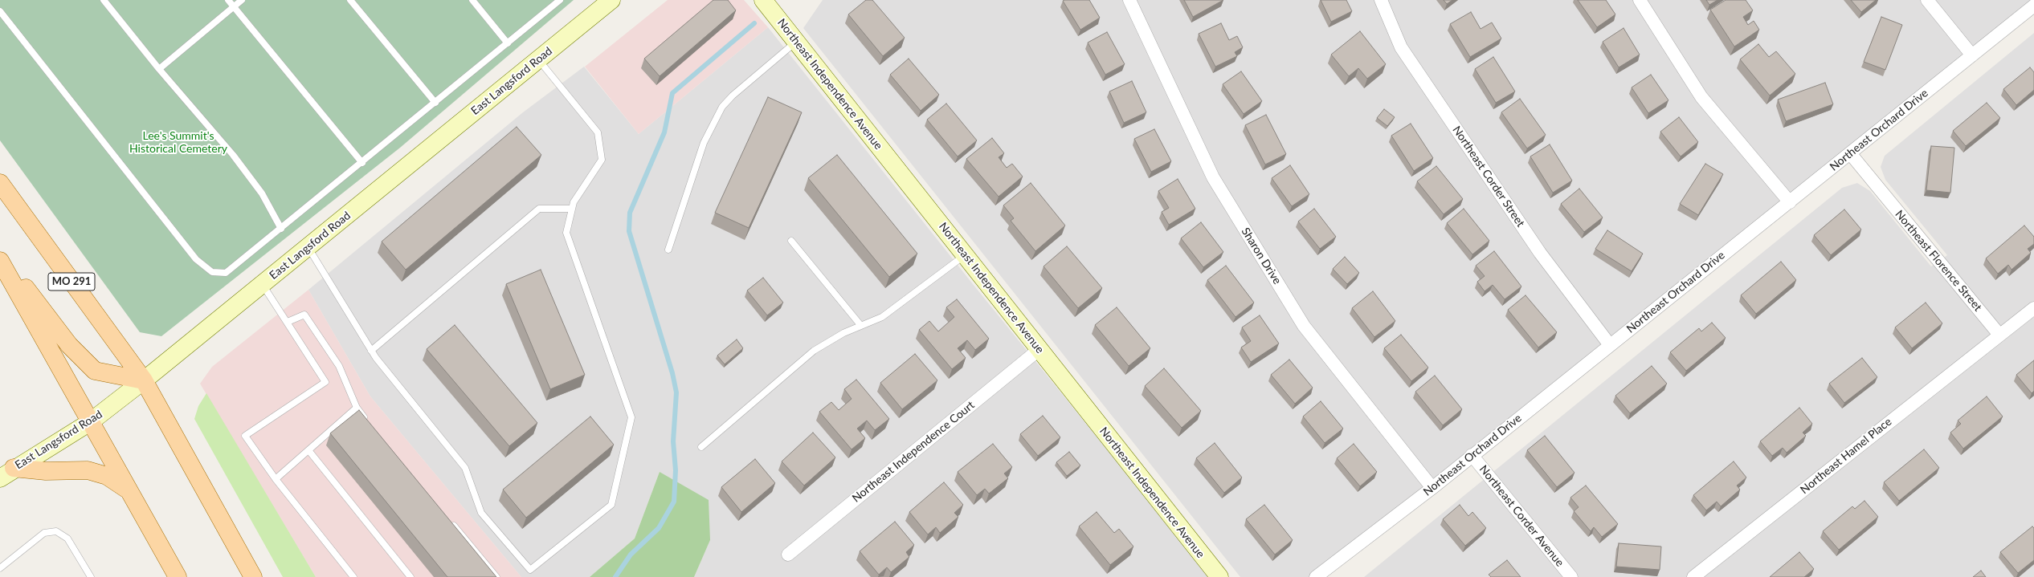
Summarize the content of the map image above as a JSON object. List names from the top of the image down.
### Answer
{
  "streets": {
    "main road": ["MO 291"],
    "street": [
      "East Langsford Road",
      "Northeast Independence Avenue",
      "Northeast Orchard Drive",
      "Northeast Corder Street",
      "Sharon Drive",
      "Northeast Florence Street",
      "Northeast Independence Court",
      "Northeast Hamel Place",
      "Northeast Corder Avenue"
    ]
  },
  "crossings": [
    ["East Langsford Road", "MO 291"],
    ["Northeast Independence Avenue", "Northeast Independence Court"],
    ["Northeast Orchard Drive", "Northeast Corder Street"],
    ["Northeast Orchard Drive", "Sharon Drive"],
    ["Northeast Orchard Drive", "Northeast Florence Street"],
    ["Northeast Orchard Drive", "Northeast Corder Avenue"],
    ["Northeast Florence Street", "Northeast Hamel Place"]
  ],
  "parks": ["Lee's Summit's Historical Cemetery"]
}
